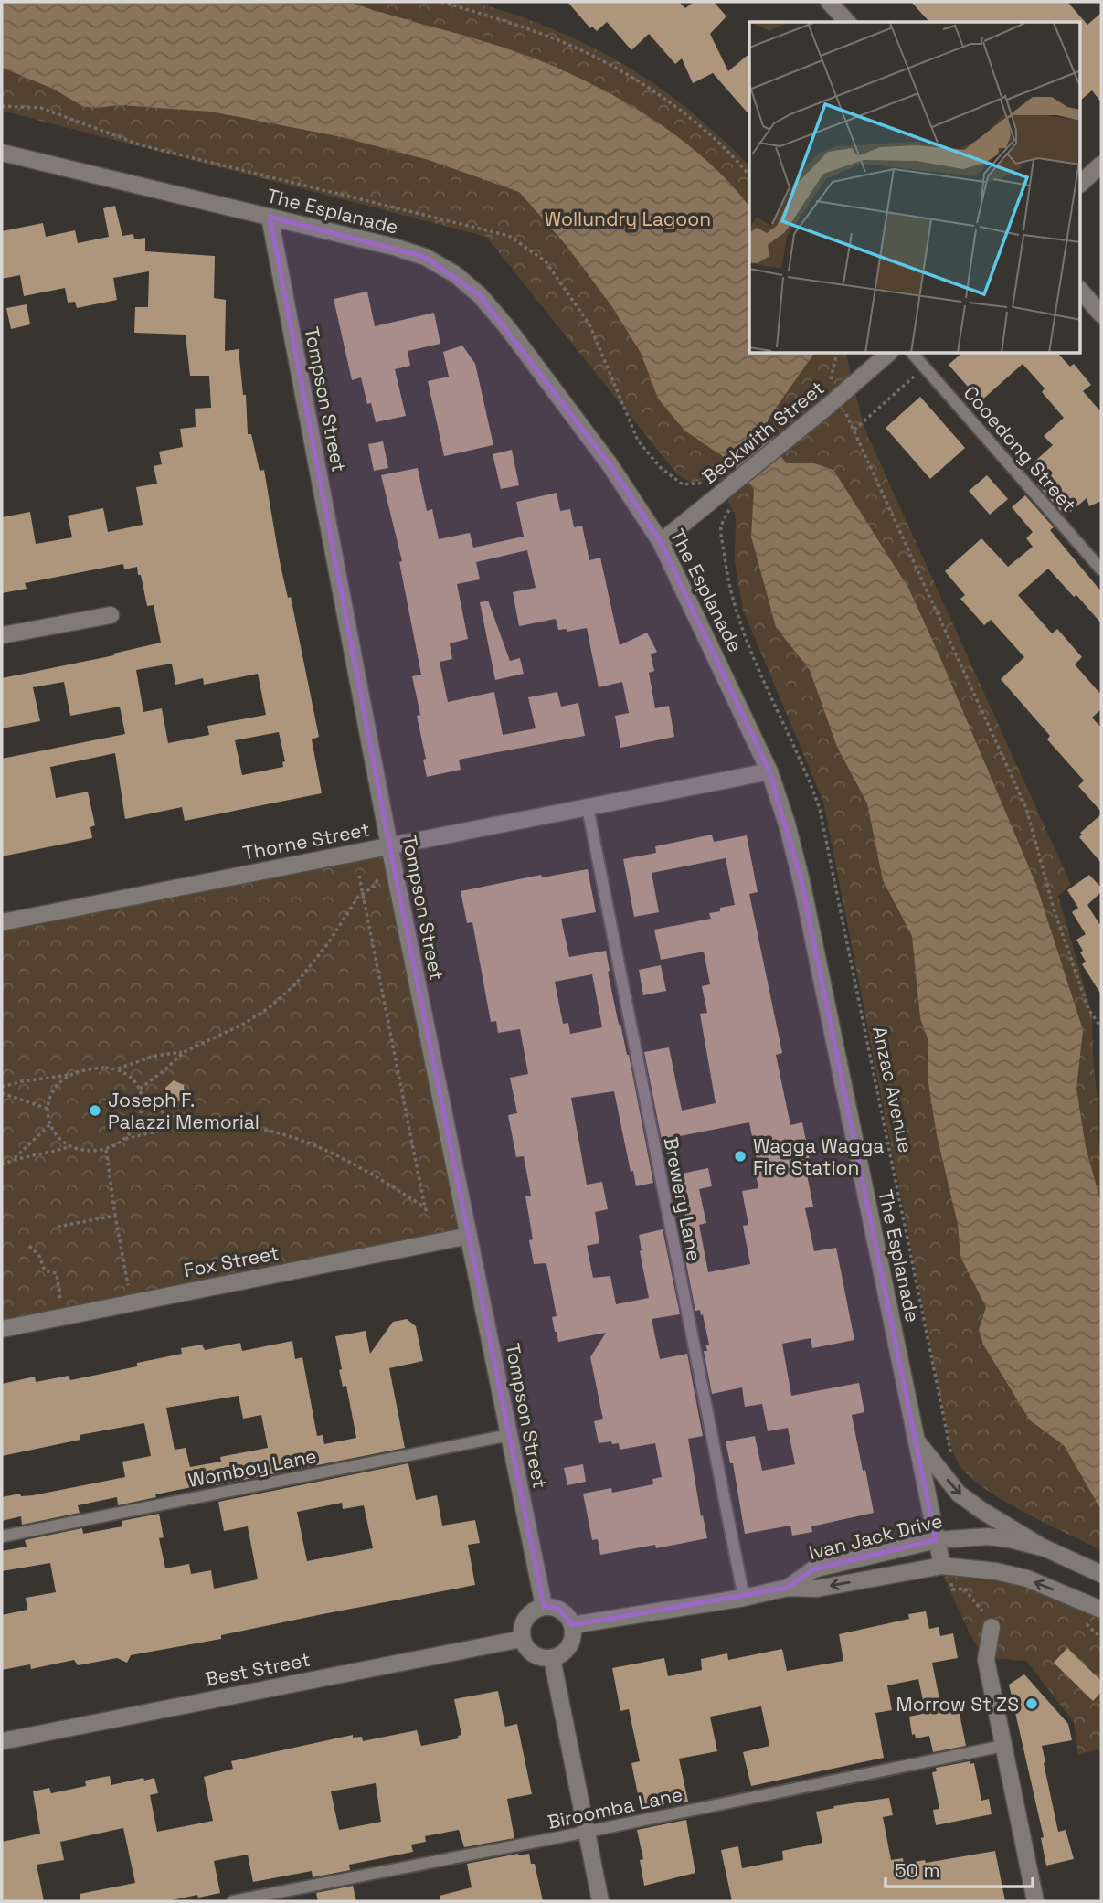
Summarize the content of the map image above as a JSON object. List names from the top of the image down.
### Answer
{
  "streets": {
    "street": [
      "The Esplanade",
      "Tompson Street",
      "Beckwith Street",
      "Thorne Street",
      "Fox Street",
      "Ivan Jack Drive",
      "Best Street"
    ],
    "lane": [
      "Cooedong Street",
      "Brewery Lane",
      "Womboy Lane",
      "Biroomba Lane"
    ],
    "path": ["Anzac Avenue"]
  },
  "crossings": [
    ["The Esplanade", "Tompson Street"],
    ["The Esplanade", "Beckwith Street"],
    ["The Esplanade", "Thorne Street"],
    ["The Esplanade", "Ivan Jack Drive"],
    ["Tompson Street", "Thorne Street"],
    ["Tompson Street", "Fox Street"],
    ["Tompson Street", "Womboy Lane"],
    ["Tompson Street", "Best Street"],
    ["Thorne Street", "Brewery Lane"]
  ],
  "parks": ["Wollundry Lagoon"],
  "places": ["Joseph F. Palazzi Memorial", "Wagga Wagga Fire Station", "Morrow St ZS"],
  "scale_bar": "50 m"
}
